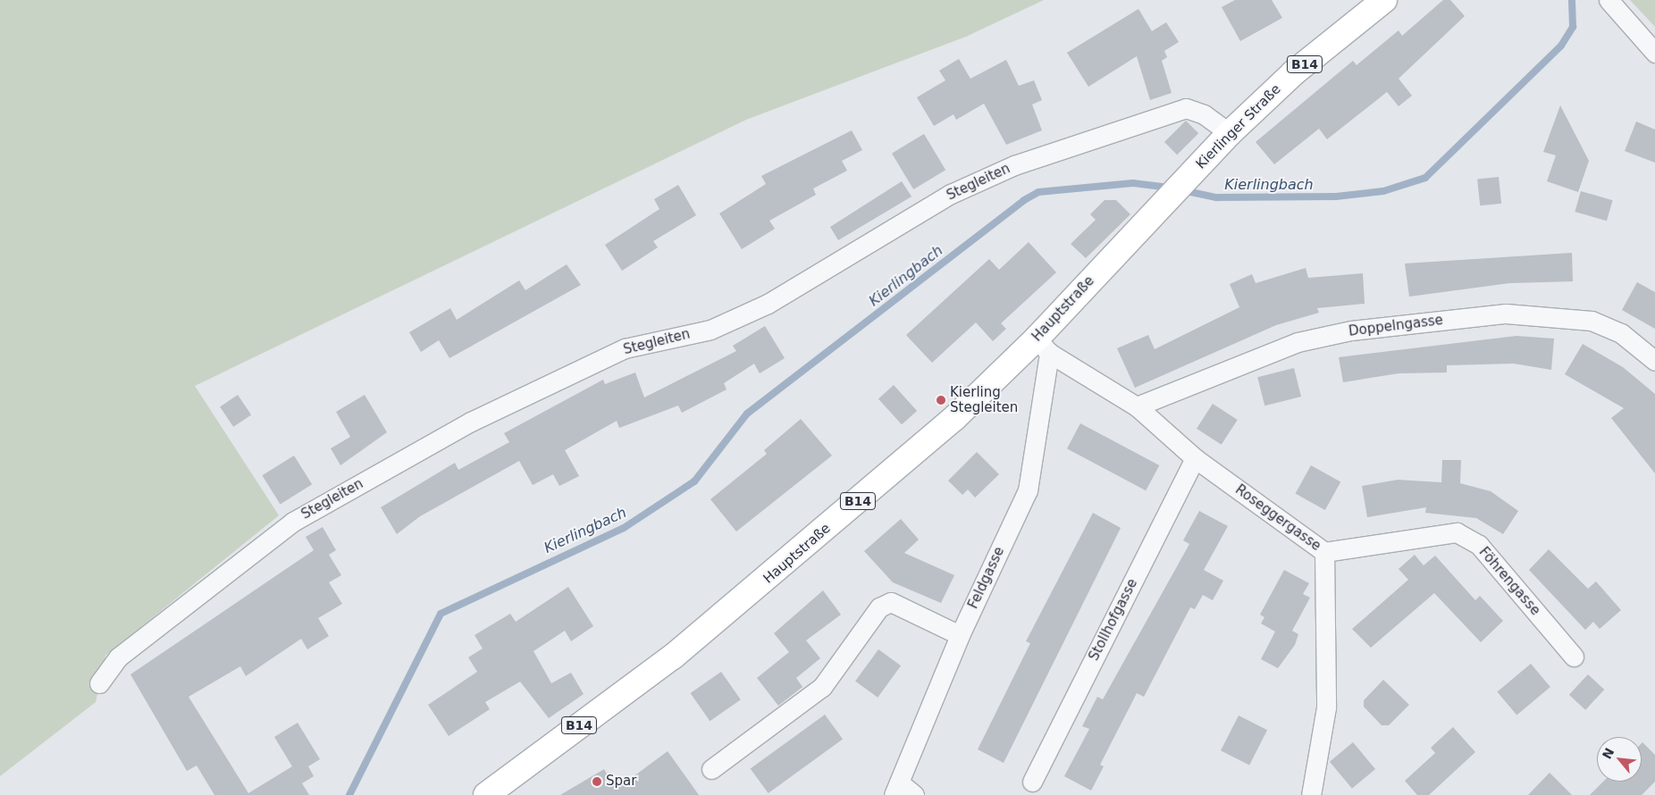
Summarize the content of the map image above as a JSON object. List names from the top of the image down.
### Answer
{
  "streets": {
    "main road": ["B14", "Kierlinger Straße", "Hauptstraße"],
    "street": [
      "Stegleiten",
      "Doppelngasse",
      "Roseggergasse",
      "Feldgasse",
      "Föhrengasse",
      "Stollhofgasse"
    ]
  },
  "crossings": [
    ["Kierlinger Straße", "Stegleiten"],
    ["Kierlinger Straße", "Hauptstraße"],
    ["Hauptstraße", "Roseggergasse"],
    ["Hauptstraße", "Feldgasse"],
    ["Doppelngasse", "Roseggergasse"],
    ["Roseggergasse", "Feldgasse"],
    ["Roseggergasse", "Föhrengasse"],
    ["Roseggergasse", "Stollhofgasse"]
  ],
  "water": ["Kierlingbach"],
  "places": ["Kierling Stegleiten", "Spar"],
  "north": "top left"
}
